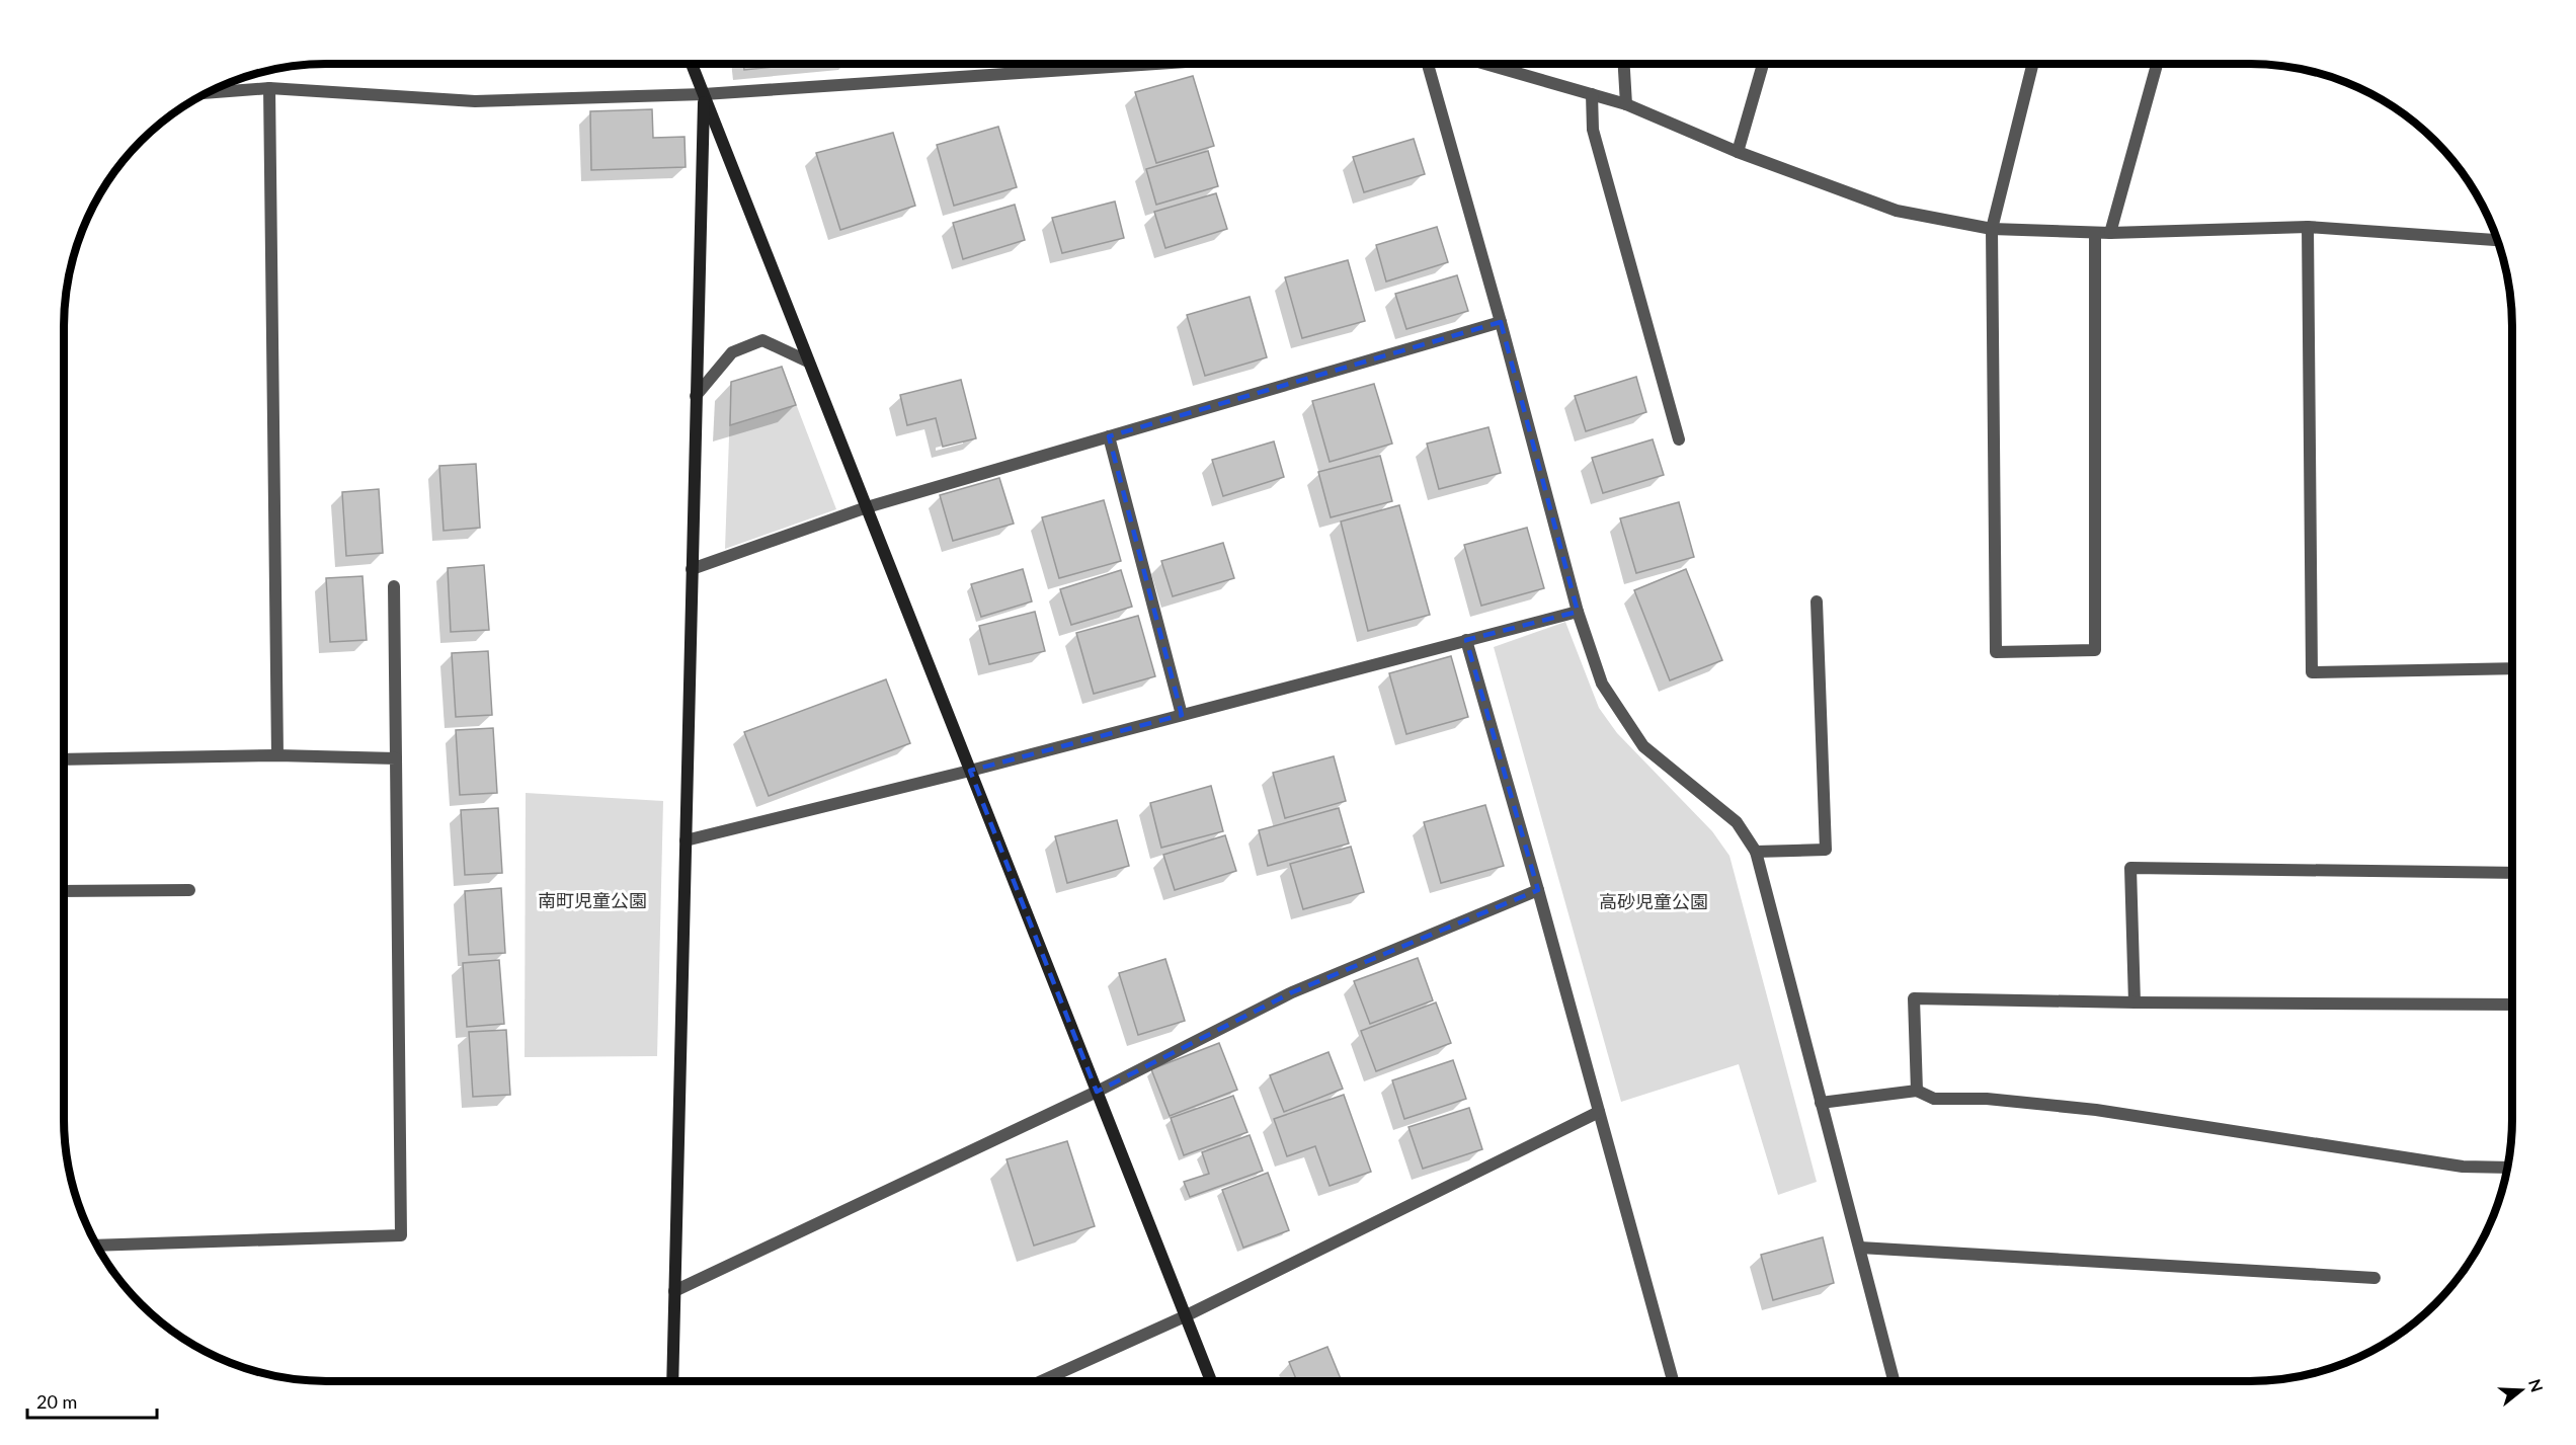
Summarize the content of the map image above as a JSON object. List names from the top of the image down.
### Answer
{
  "parks": ["南町児童公園", "高砂児童公園"],
  "scale_bar": "20 m",
  "north": "right"
}
